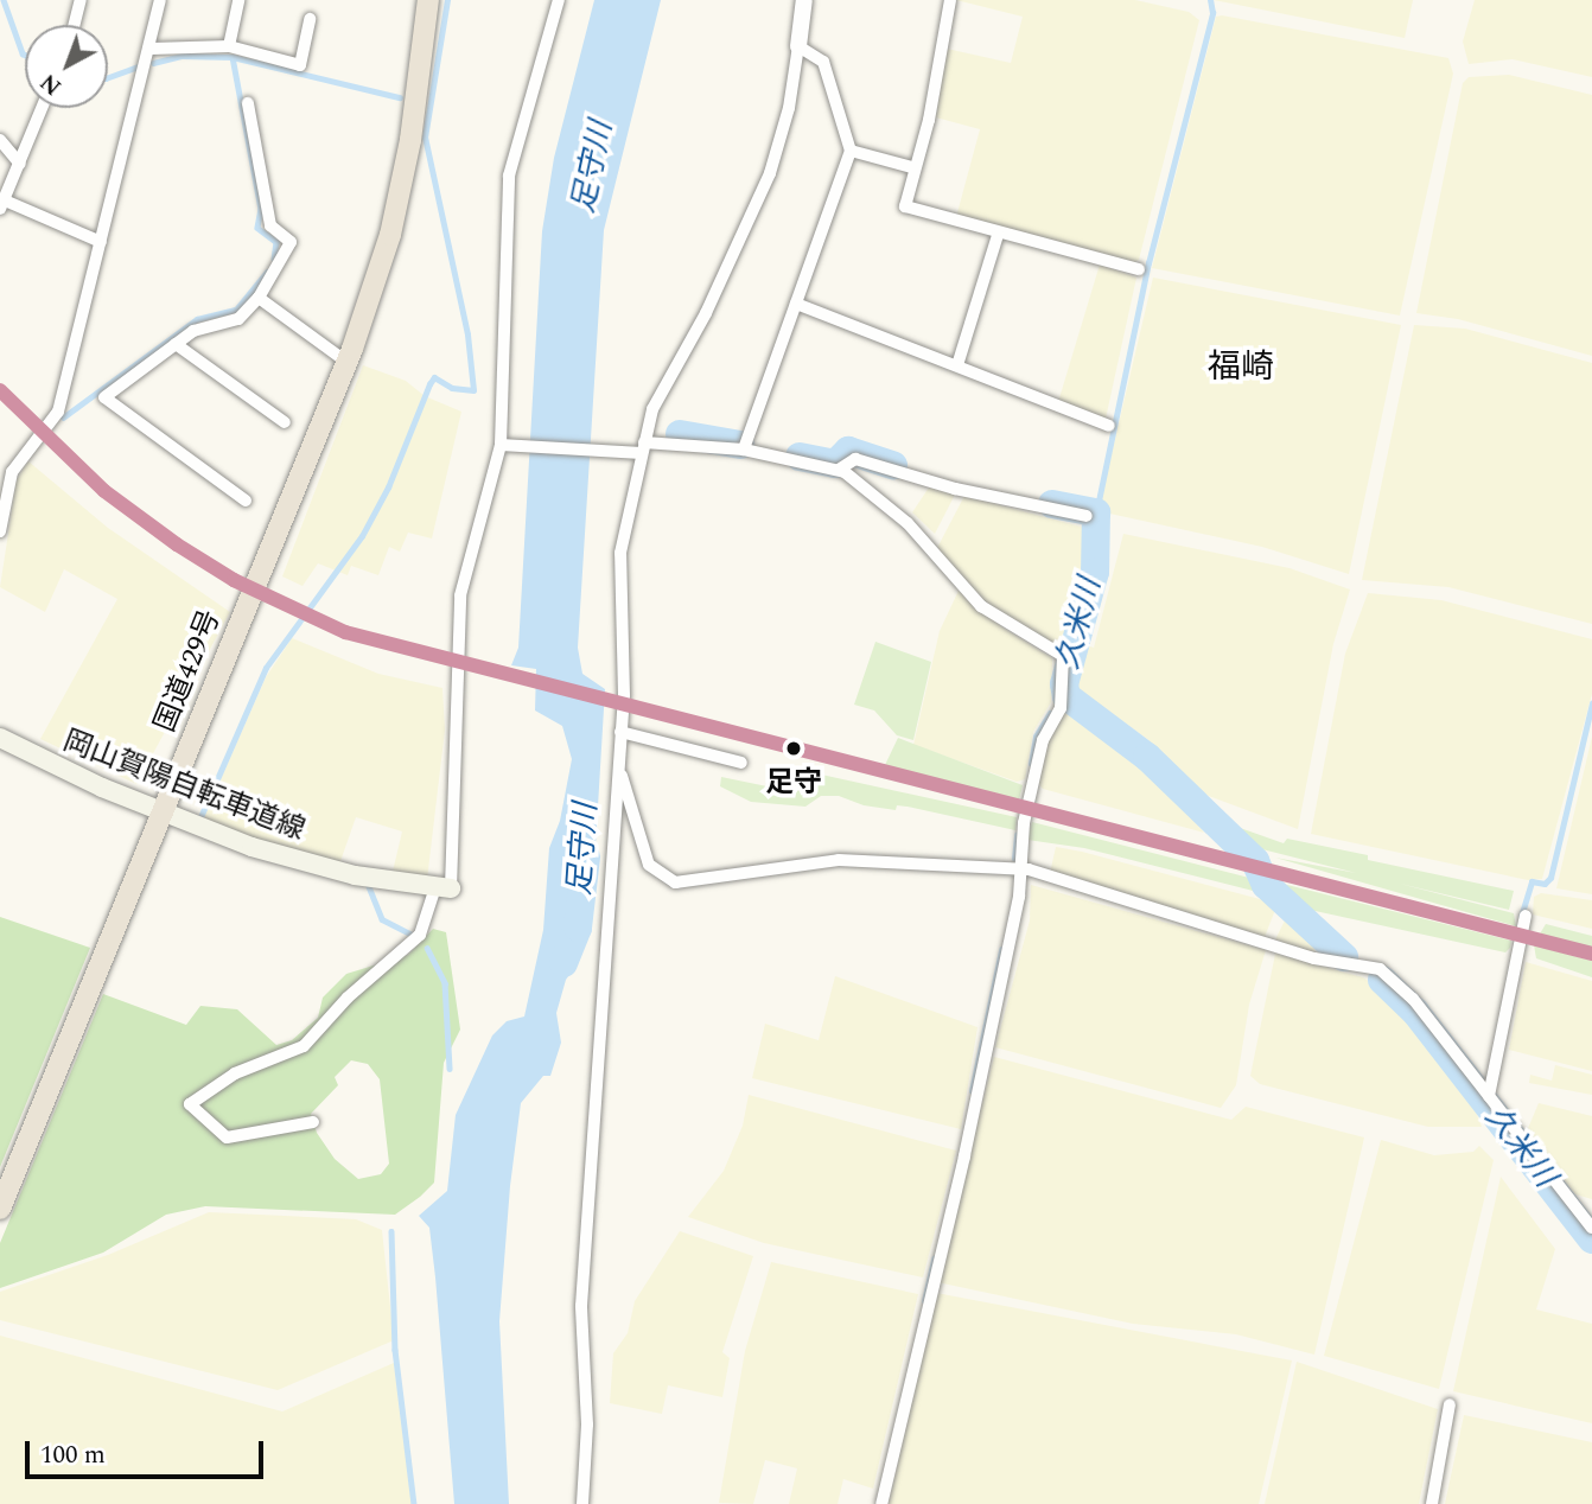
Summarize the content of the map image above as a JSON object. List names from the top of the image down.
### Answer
{
  "streets": {
    "highway": ["国道429号"],
    "main road": ["岡山賀陽自転車道線"]
  },
  "crossings": [
    ["国道429号", "岡山賀陽自転車道線"]
  ],
  "districts": ["福崎"],
  "water": ["足守川", "久米川"],
  "places": ["足守"],
  "scale_bar": "100 m",
  "north": "bottom left"
}
